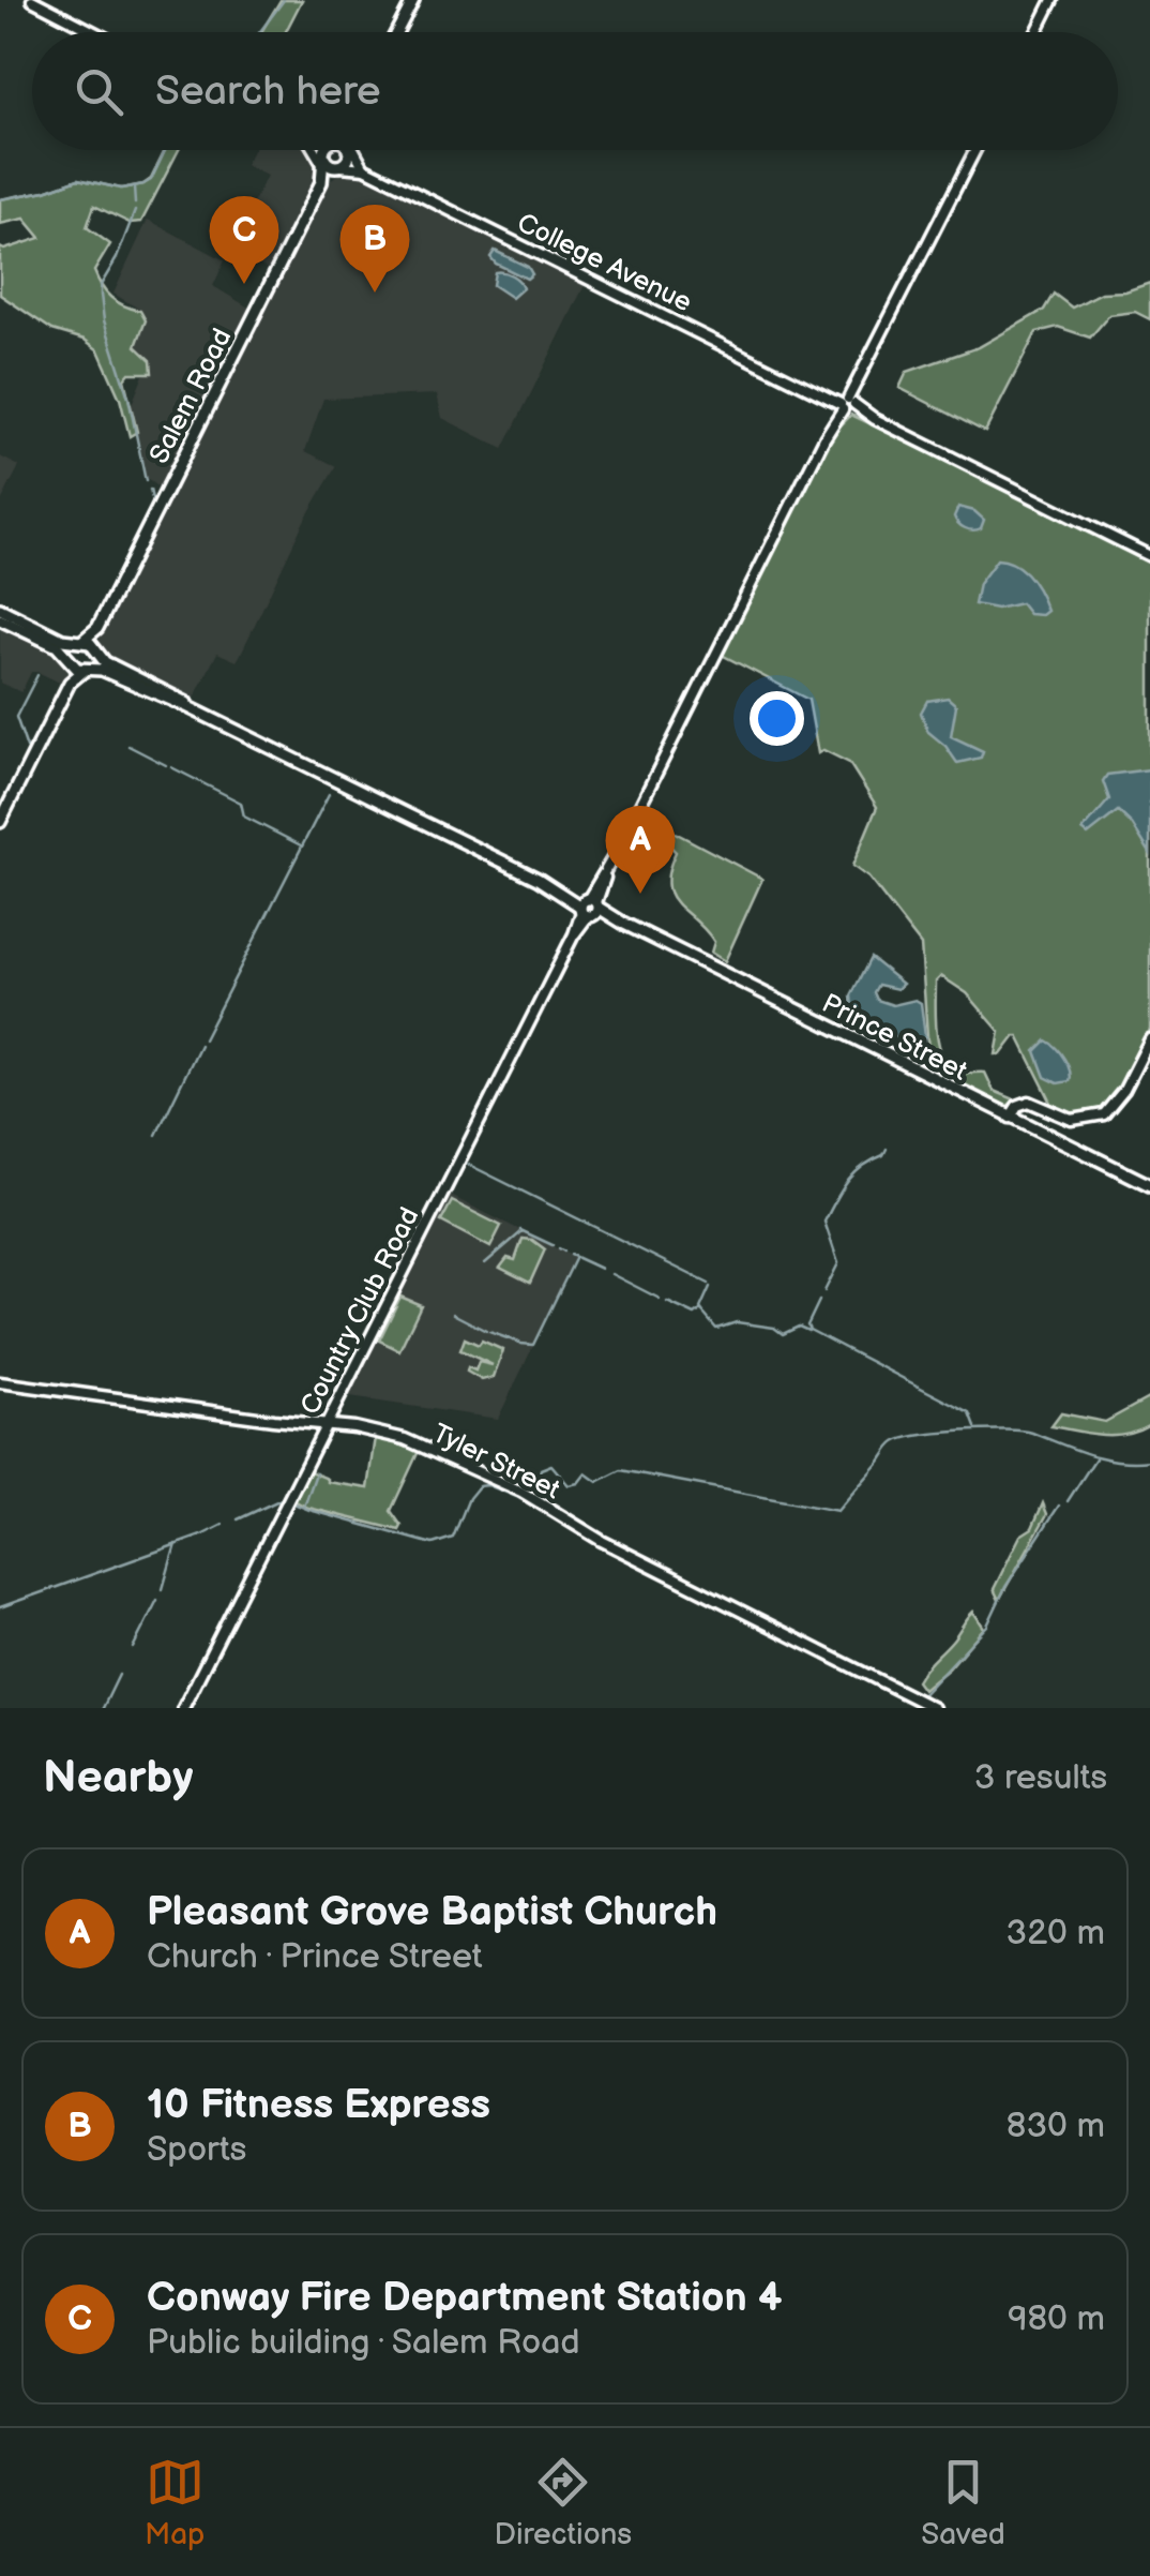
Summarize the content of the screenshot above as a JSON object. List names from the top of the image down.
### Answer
{
  "streets": {
    "main road": ["Salem Road", "Prince Street"],
    "street": ["College Avenue", "Country Club Road", "Tyler Street"]
  },
  "crossings": [
    ["College Avenue", "Salem Road"],
    ["College Avenue", "Country Club Road"],
    ["Salem Road", "Prince Street"],
    ["Prince Street", "Country Club Road"],
    ["Country Club Road", "Tyler Street"]
  ],
  "page": {
    "search": "Search here",
    "pins": ["C", "B", "A"],
    "heading": ["Nearby", "3 results"],
    "list": [
      {
        "mark": "A",
        "name": "Pleasant Grove Baptist Church",
        "note": "Church · Prince Street",
        "value": "320 m"
      },
      {
        "mark": "B",
        "name": "10 Fitness Express",
        "note": "Sports",
        "value": "830 m"
      },
      {
        "mark": "C",
        "name": "Conway Fire Department Station 4",
        "note": "Public building · Salem Road",
        "value": "980 m"
      }
    ],
    "nav": ["Map", "Directions", "Saved"]
  }
}
